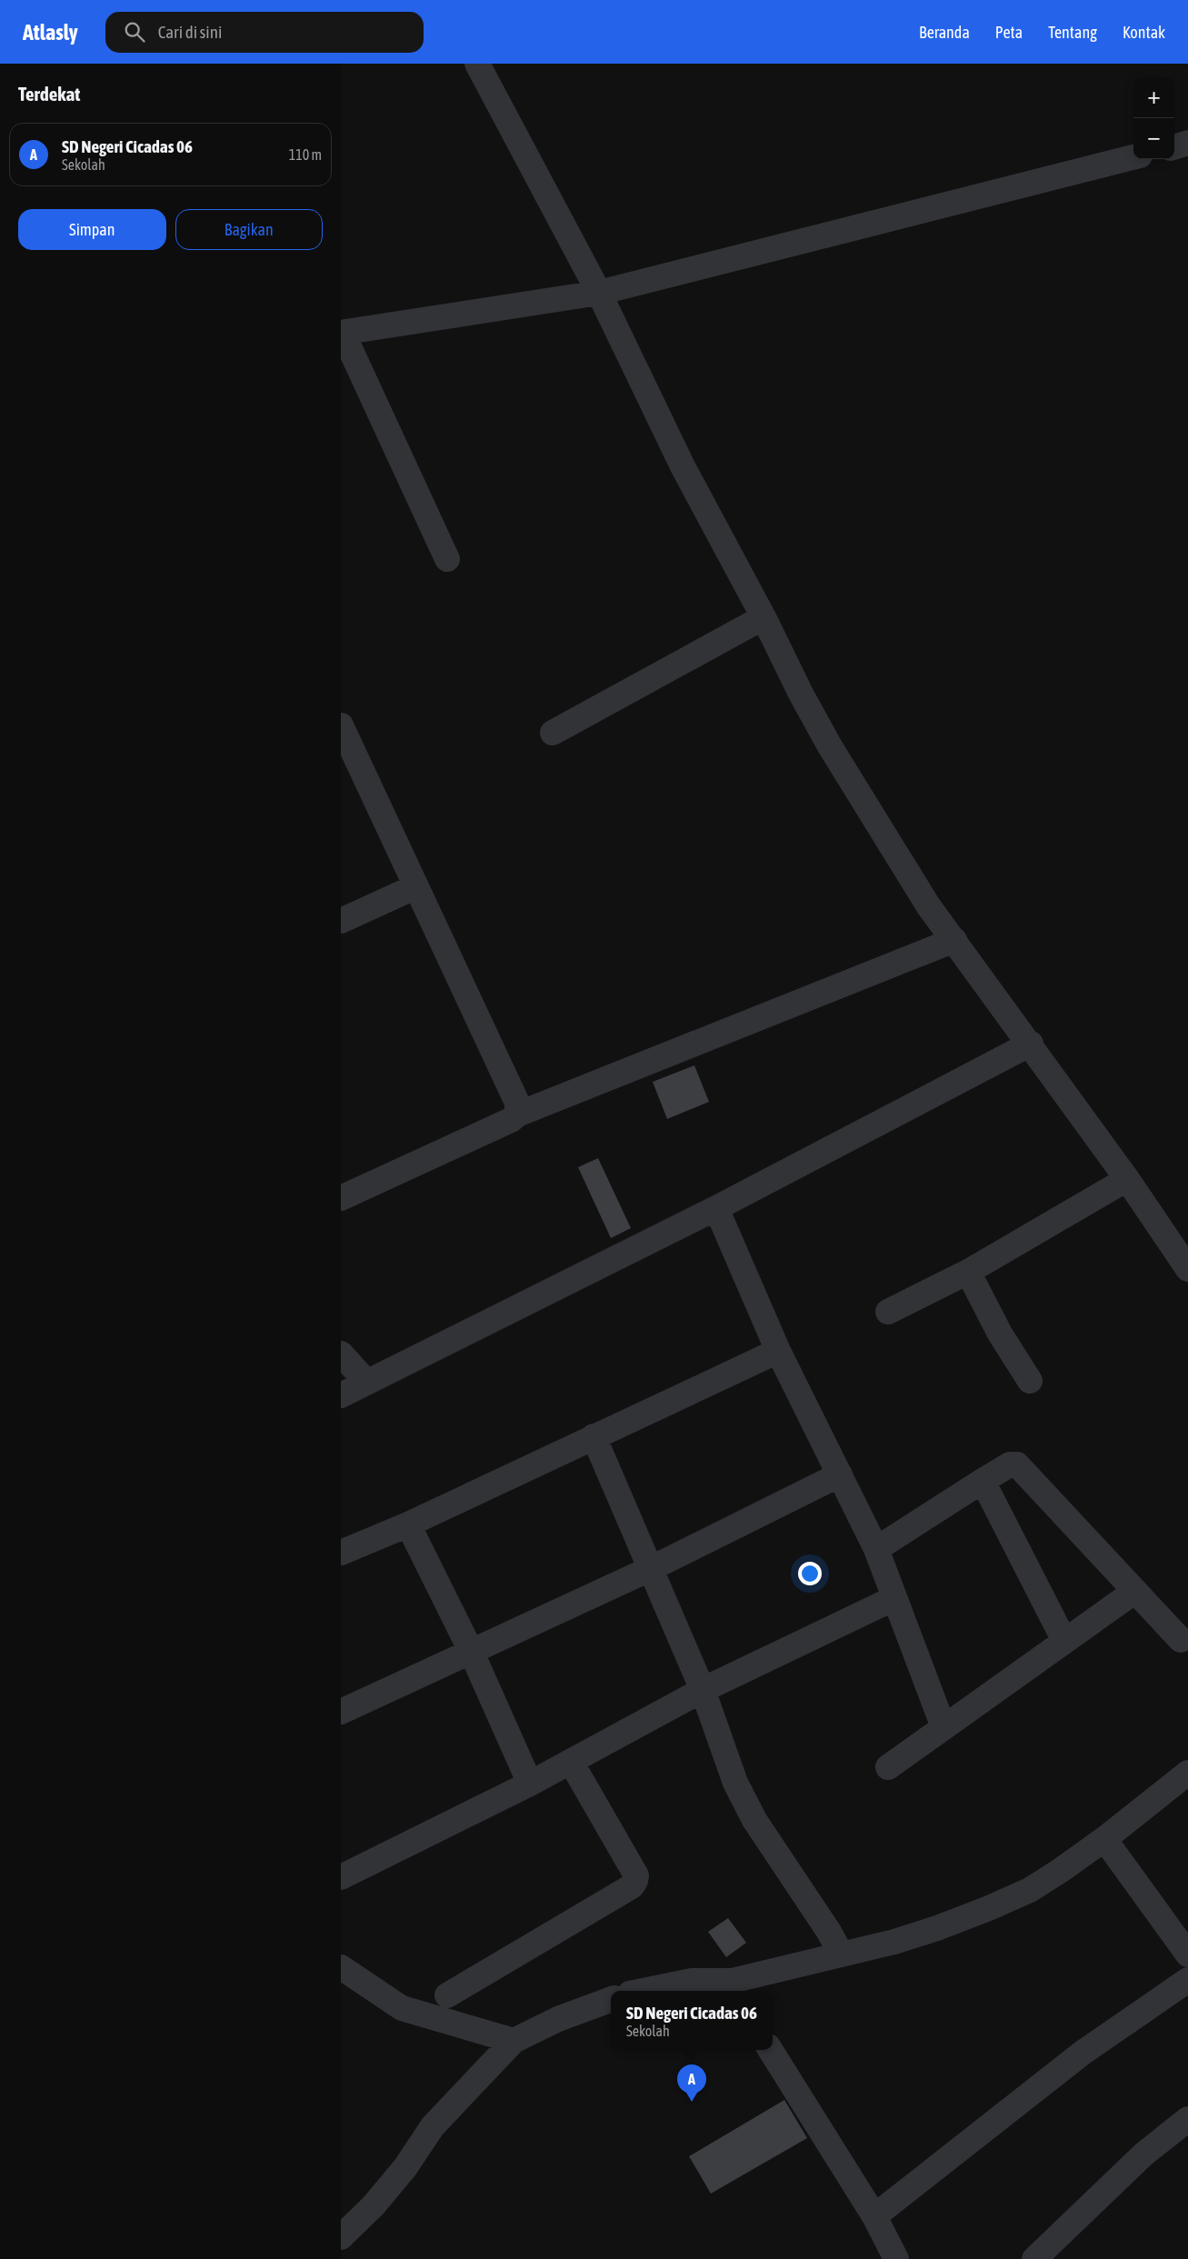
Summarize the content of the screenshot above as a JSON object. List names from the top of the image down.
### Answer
{
  "page": {
    "header": "Atlasly",
    "search": "Cari di sini",
    "nav": [
      "Beranda",
      "Peta",
      "Tentang",
      "Kontak"
    ],
    "heading": "Terdekat",
    "map_buttons": ["+", "−"],
    "list": [
      {
        "mark": "A",
        "name": "SD Negeri Cicadas 06",
        "note": "Sekolah",
        "value": "110 m"
      }
    ],
    "buttons": ["Simpan", "Bagikan"],
    "popup": ["SD Negeri Cicadas 06", "Sekolah"],
    "pins": "A"
  }
}
